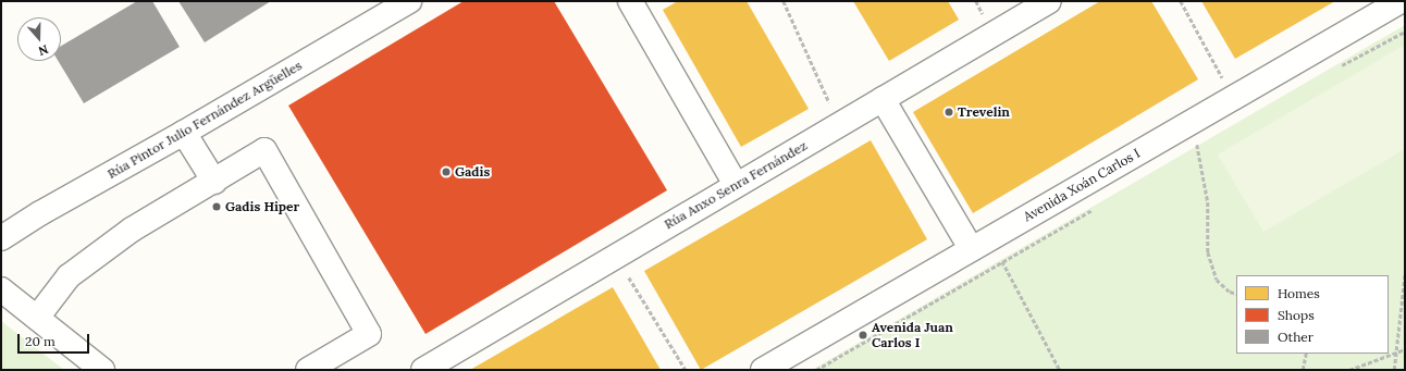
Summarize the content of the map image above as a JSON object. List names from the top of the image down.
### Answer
{
  "streets": {
    "street": ["Rúa Pintor Julio Fernández Argüelles", "Rúa Anxo Senra Fernández", "Avenida Xoán Carlos I"]
  },
  "places": [
    "Trevelin",
    "Gadis",
    "Gadis Hiper",
    "Avenida Juan Carlos I"
  ],
  "legend": ["Homes", "Shops", "Other"],
  "scale_bar": "20 m",
  "north": "bottom"
}
